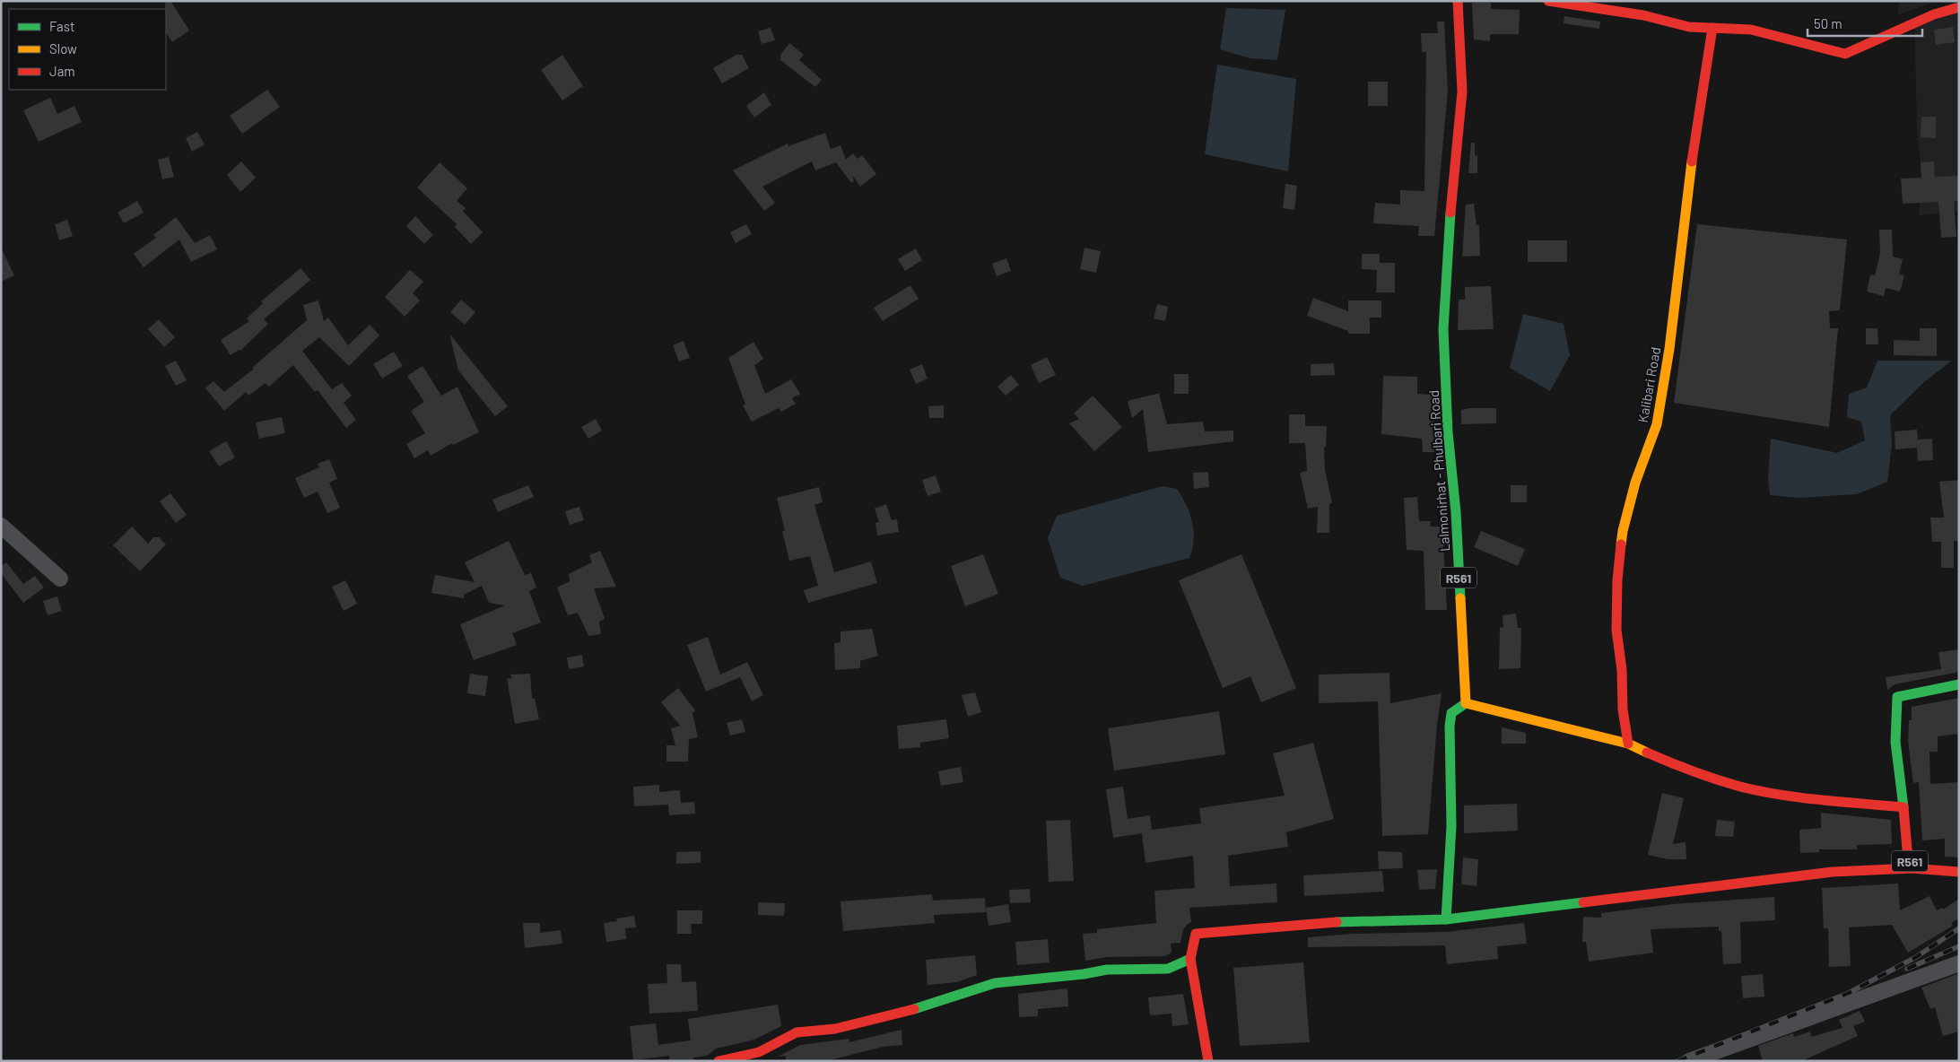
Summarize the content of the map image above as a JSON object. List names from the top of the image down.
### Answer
{
  "streets": {
    "street": ["Kalibari Road", "Lalmonirhat - Phulbari Road", "R561"]
  },
  "legend": ["Fast", "Slow", "Jam"],
  "scale_bar": "50 m"
}
